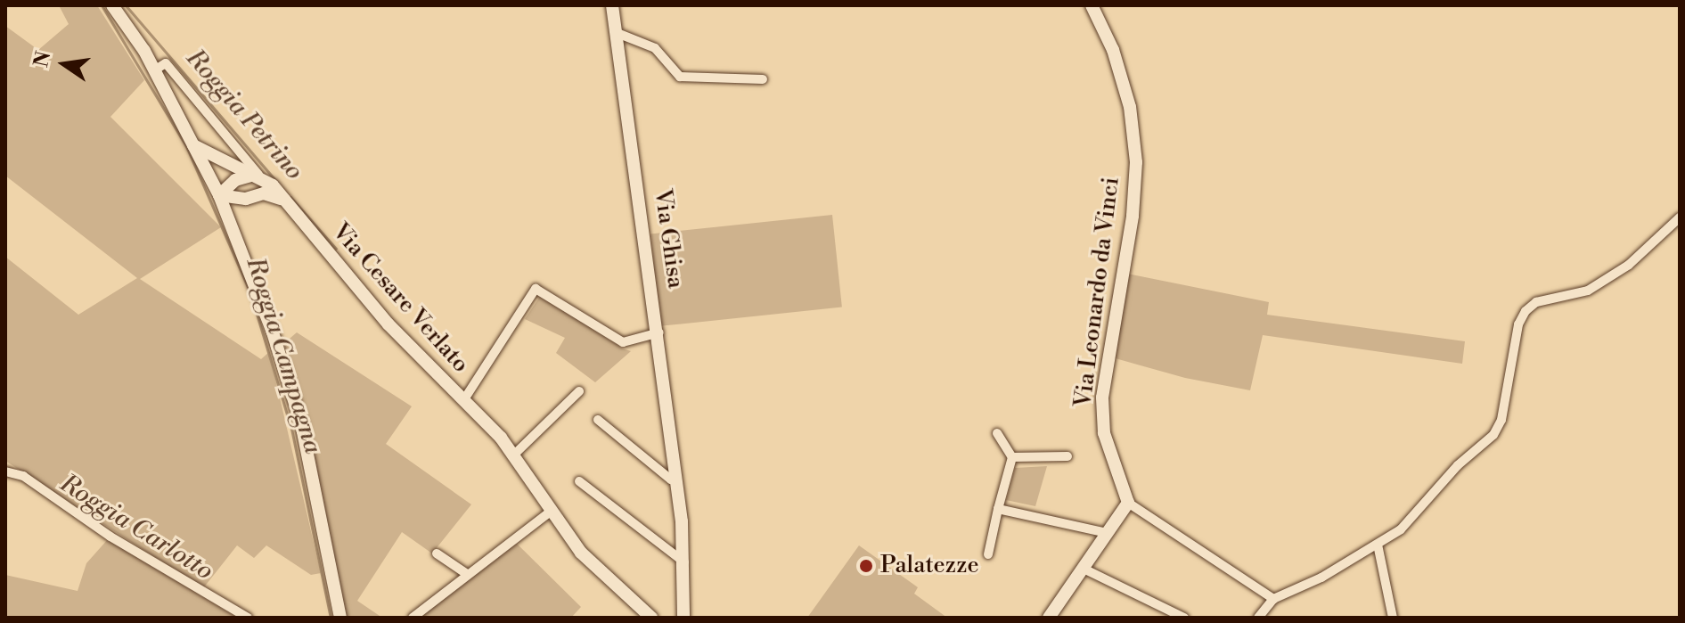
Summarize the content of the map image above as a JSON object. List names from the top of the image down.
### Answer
{
  "streets": {
    "street": ["Via Ghisa", "Via Leonardo da Vinci", "Via Cesare Verlato"]
  },
  "water": ["Roggia Petrino", "Roggia Campagna", "Roggia Carlotto"],
  "places": ["Palatezze"],
  "north": "left"
}
